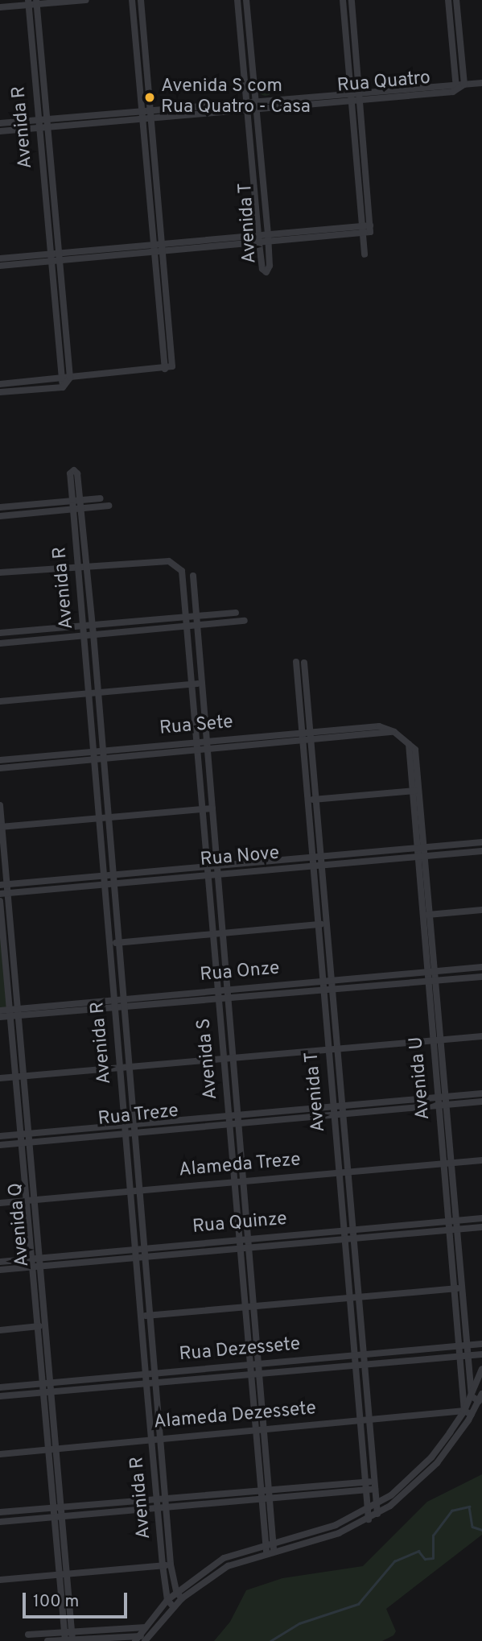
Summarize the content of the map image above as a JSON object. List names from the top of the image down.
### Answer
{
  "streets": {
    "street": [
      "Rua Quatro",
      "Avenida R",
      "Avenida T",
      "Rua Sete",
      "Rua Nove",
      "Rua Onze",
      "Avenida S",
      "Avenida U",
      "Rua Treze",
      "Alameda Treze",
      "Rua Quinze",
      "Avenida Q",
      "Rua Dezessete",
      "Alameda Dezessete"
    ]
  },
  "crossings": [
    ["Rua Quatro", "Avenida R"],
    ["Rua Quatro", "Avenida T"],
    ["Avenida R", "Rua Sete"],
    ["Avenida R", "Rua Nove"],
    ["Avenida R", "Rua Onze"],
    ["Avenida R", "Avenida S"],
    ["Avenida R", "Rua Treze"],
    ["Avenida R", "Alameda Treze"],
    ["Avenida R", "Rua Quinze"],
    ["Avenida R", "Rua Dezessete"],
    ["Avenida R", "Alameda Dezessete"],
    ["Avenida T", "Rua Sete"],
    ["Avenida T", "Rua Nove"],
    ["Avenida T", "Rua Onze"],
    ["Avenida T", "Rua Treze"],
    ["Avenida T", "Alameda Treze"],
    ["Avenida T", "Rua Quinze"],
    ["Avenida T", "Rua Dezessete"],
    ["Avenida T", "Alameda Dezessete"],
    ["Rua Sete", "Avenida S"],
    ["Rua Sete", "Avenida U"],
    ["Rua Nove", "Avenida S"],
    ["Rua Nove", "Avenida U"],
    ["Rua Nove", "Avenida Q"],
    ["Rua Onze", "Avenida S"],
    ["Rua Onze", "Avenida U"],
    ["Rua Onze", "Avenida Q"],
    ["Avenida S", "Rua Treze"],
    ["Avenida S", "Alameda Treze"],
    ["Avenida S", "Rua Quinze"],
    ["Avenida S", "Rua Dezessete"],
    ["Avenida S", "Alameda Dezessete"],
    ["Avenida U", "Rua Treze"],
    ["Avenida U", "Alameda Treze"],
    ["Avenida U", "Rua Quinze"],
    ["Avenida U", "Rua Dezessete"],
    ["Avenida U", "Alameda Dezessete"],
    ["Rua Treze", "Avenida Q"],
    ["Alameda Treze", "Avenida Q"],
    ["Rua Quinze", "Avenida Q"],
    ["Avenida Q", "Rua Dezessete"],
    ["Avenida Q", "Alameda Dezessete"]
  ],
  "places": ["Avenida S com Rua Quatro - Casa"],
  "scale_bar": "100 m"
}
